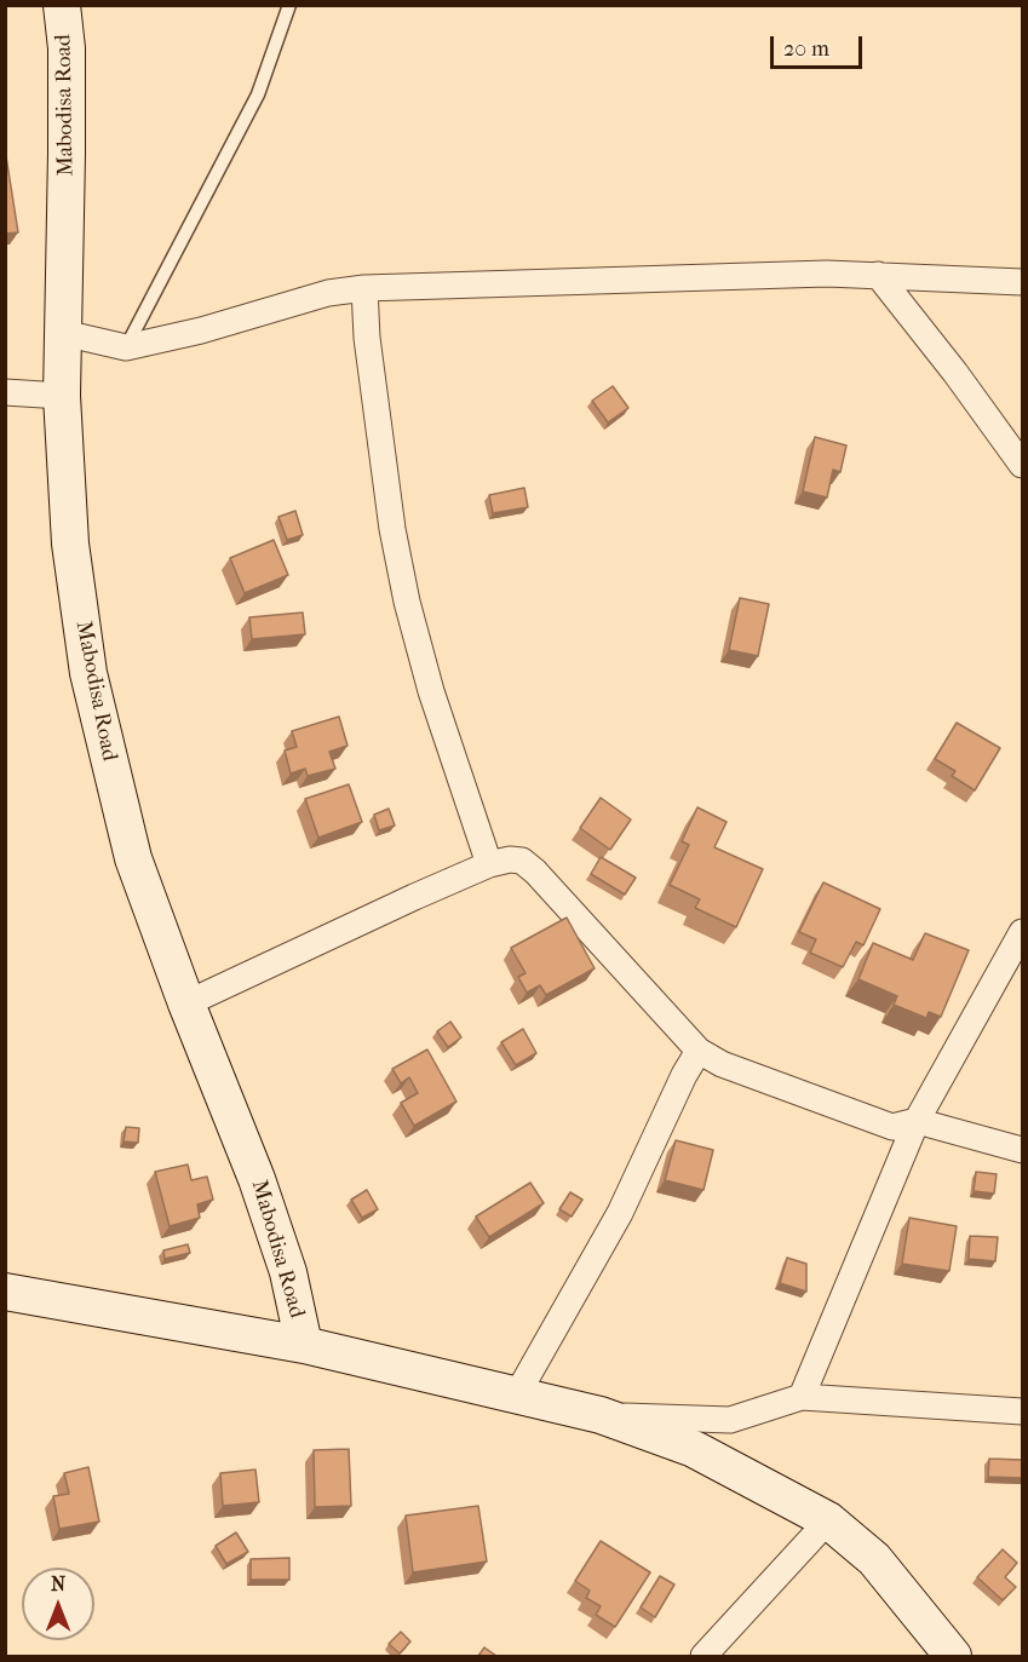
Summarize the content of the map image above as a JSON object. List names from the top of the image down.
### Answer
{
  "streets": {
    "street": ["Mabodisa Road"]
  },
  "scale_bar": "20 m",
  "north": "top"
}
